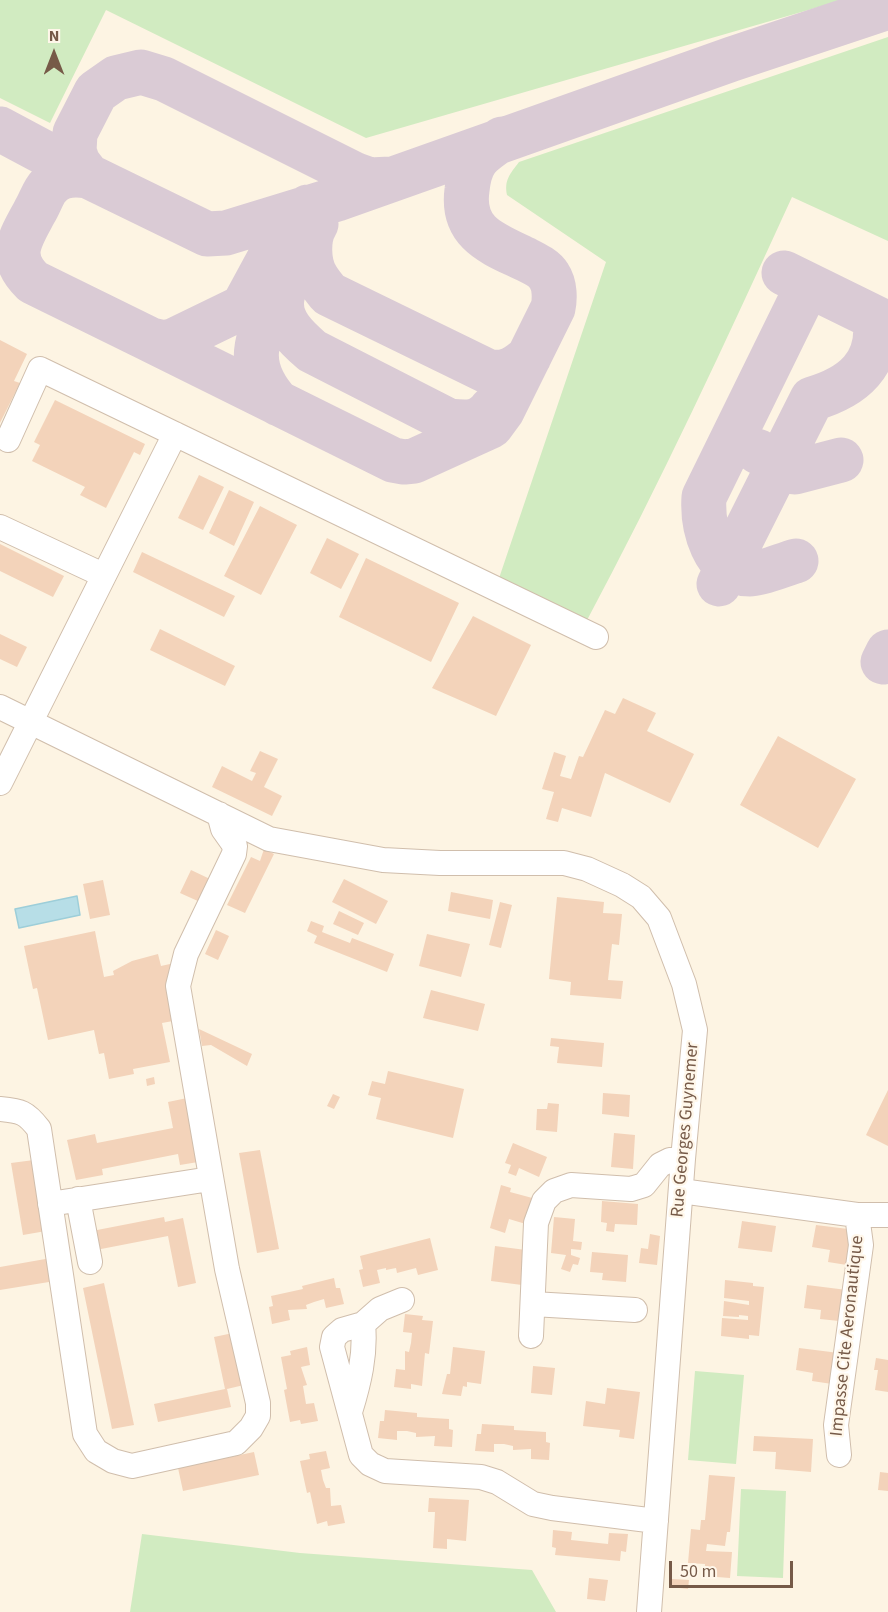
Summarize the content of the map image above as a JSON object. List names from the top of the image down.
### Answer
{
  "streets": {
    "street": ["Rue Georges Guynemer", "Impasse Cite Aeronautique"]
  },
  "crossings": [
    ["Rue Georges Guynemer", "Impasse Cite Aeronautique"]
  ],
  "scale_bar": "50 m",
  "north": "top"
}
